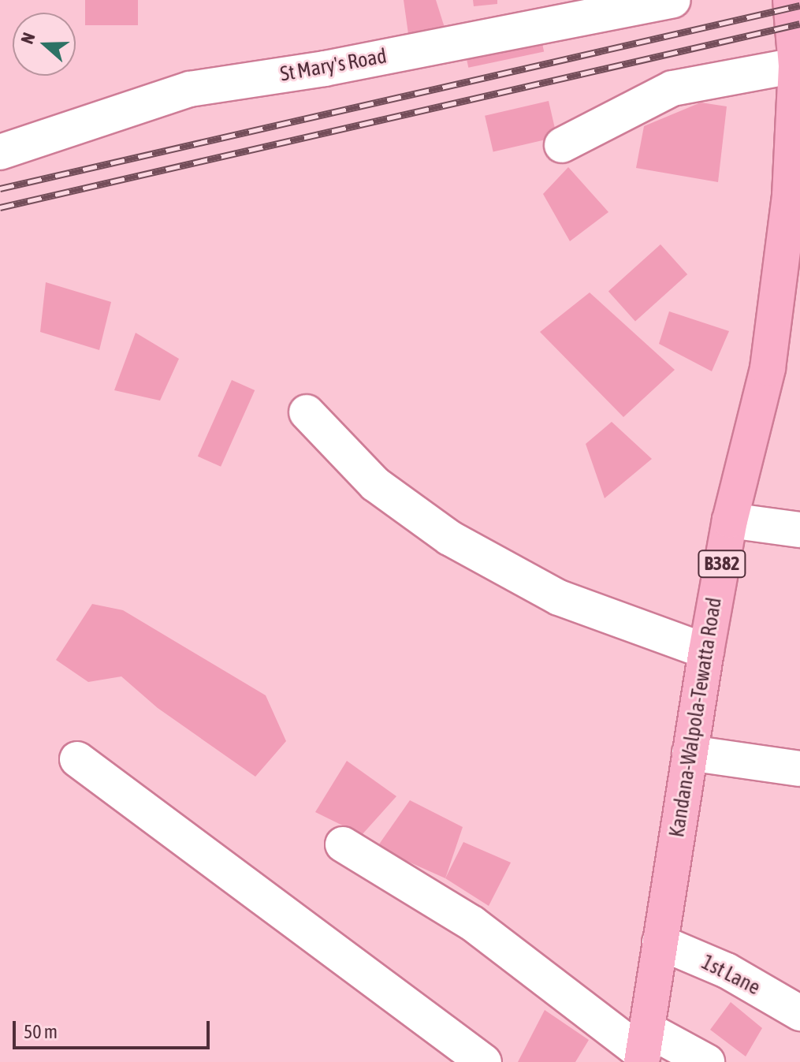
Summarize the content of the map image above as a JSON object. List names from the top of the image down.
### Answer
{
  "streets": {
    "main road": ["B382", "Kandana-Walpola-Tewatta Road"],
    "street": ["St Mary's Road", "1st Lane"]
  },
  "crossings": [
    ["Kandana-Walpola-Tewatta Road", "1st Lane"]
  ],
  "scale_bar": "50 m",
  "north": "left"
}
